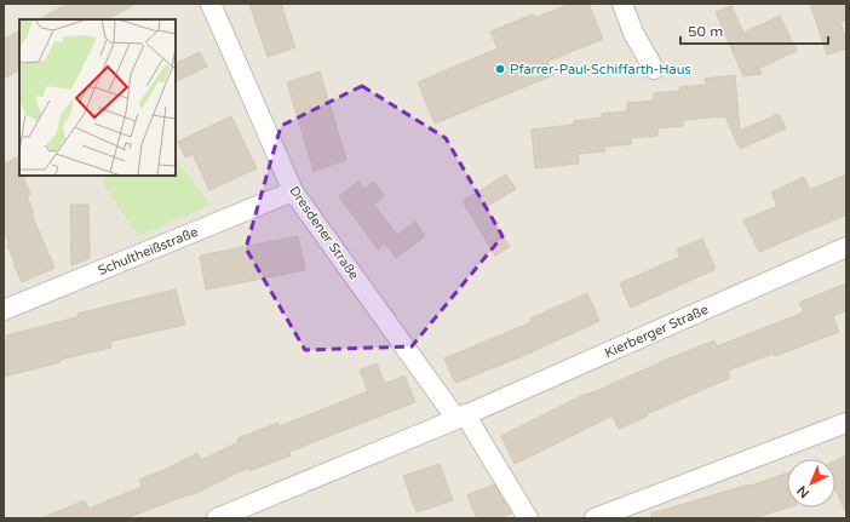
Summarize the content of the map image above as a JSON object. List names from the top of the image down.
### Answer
{
  "streets": {
    "street": ["Dresdener Straße", "Schultheißstraße", "Kierberger Straße"]
  },
  "crossings": [
    ["Dresdener Straße", "Schultheißstraße"],
    ["Dresdener Straße", "Kierberger Straße"]
  ],
  "places": ["Pfarrer-Paul-Schiffarth-Haus"],
  "scale_bar": "50 m",
  "north": "bottom left"
}
